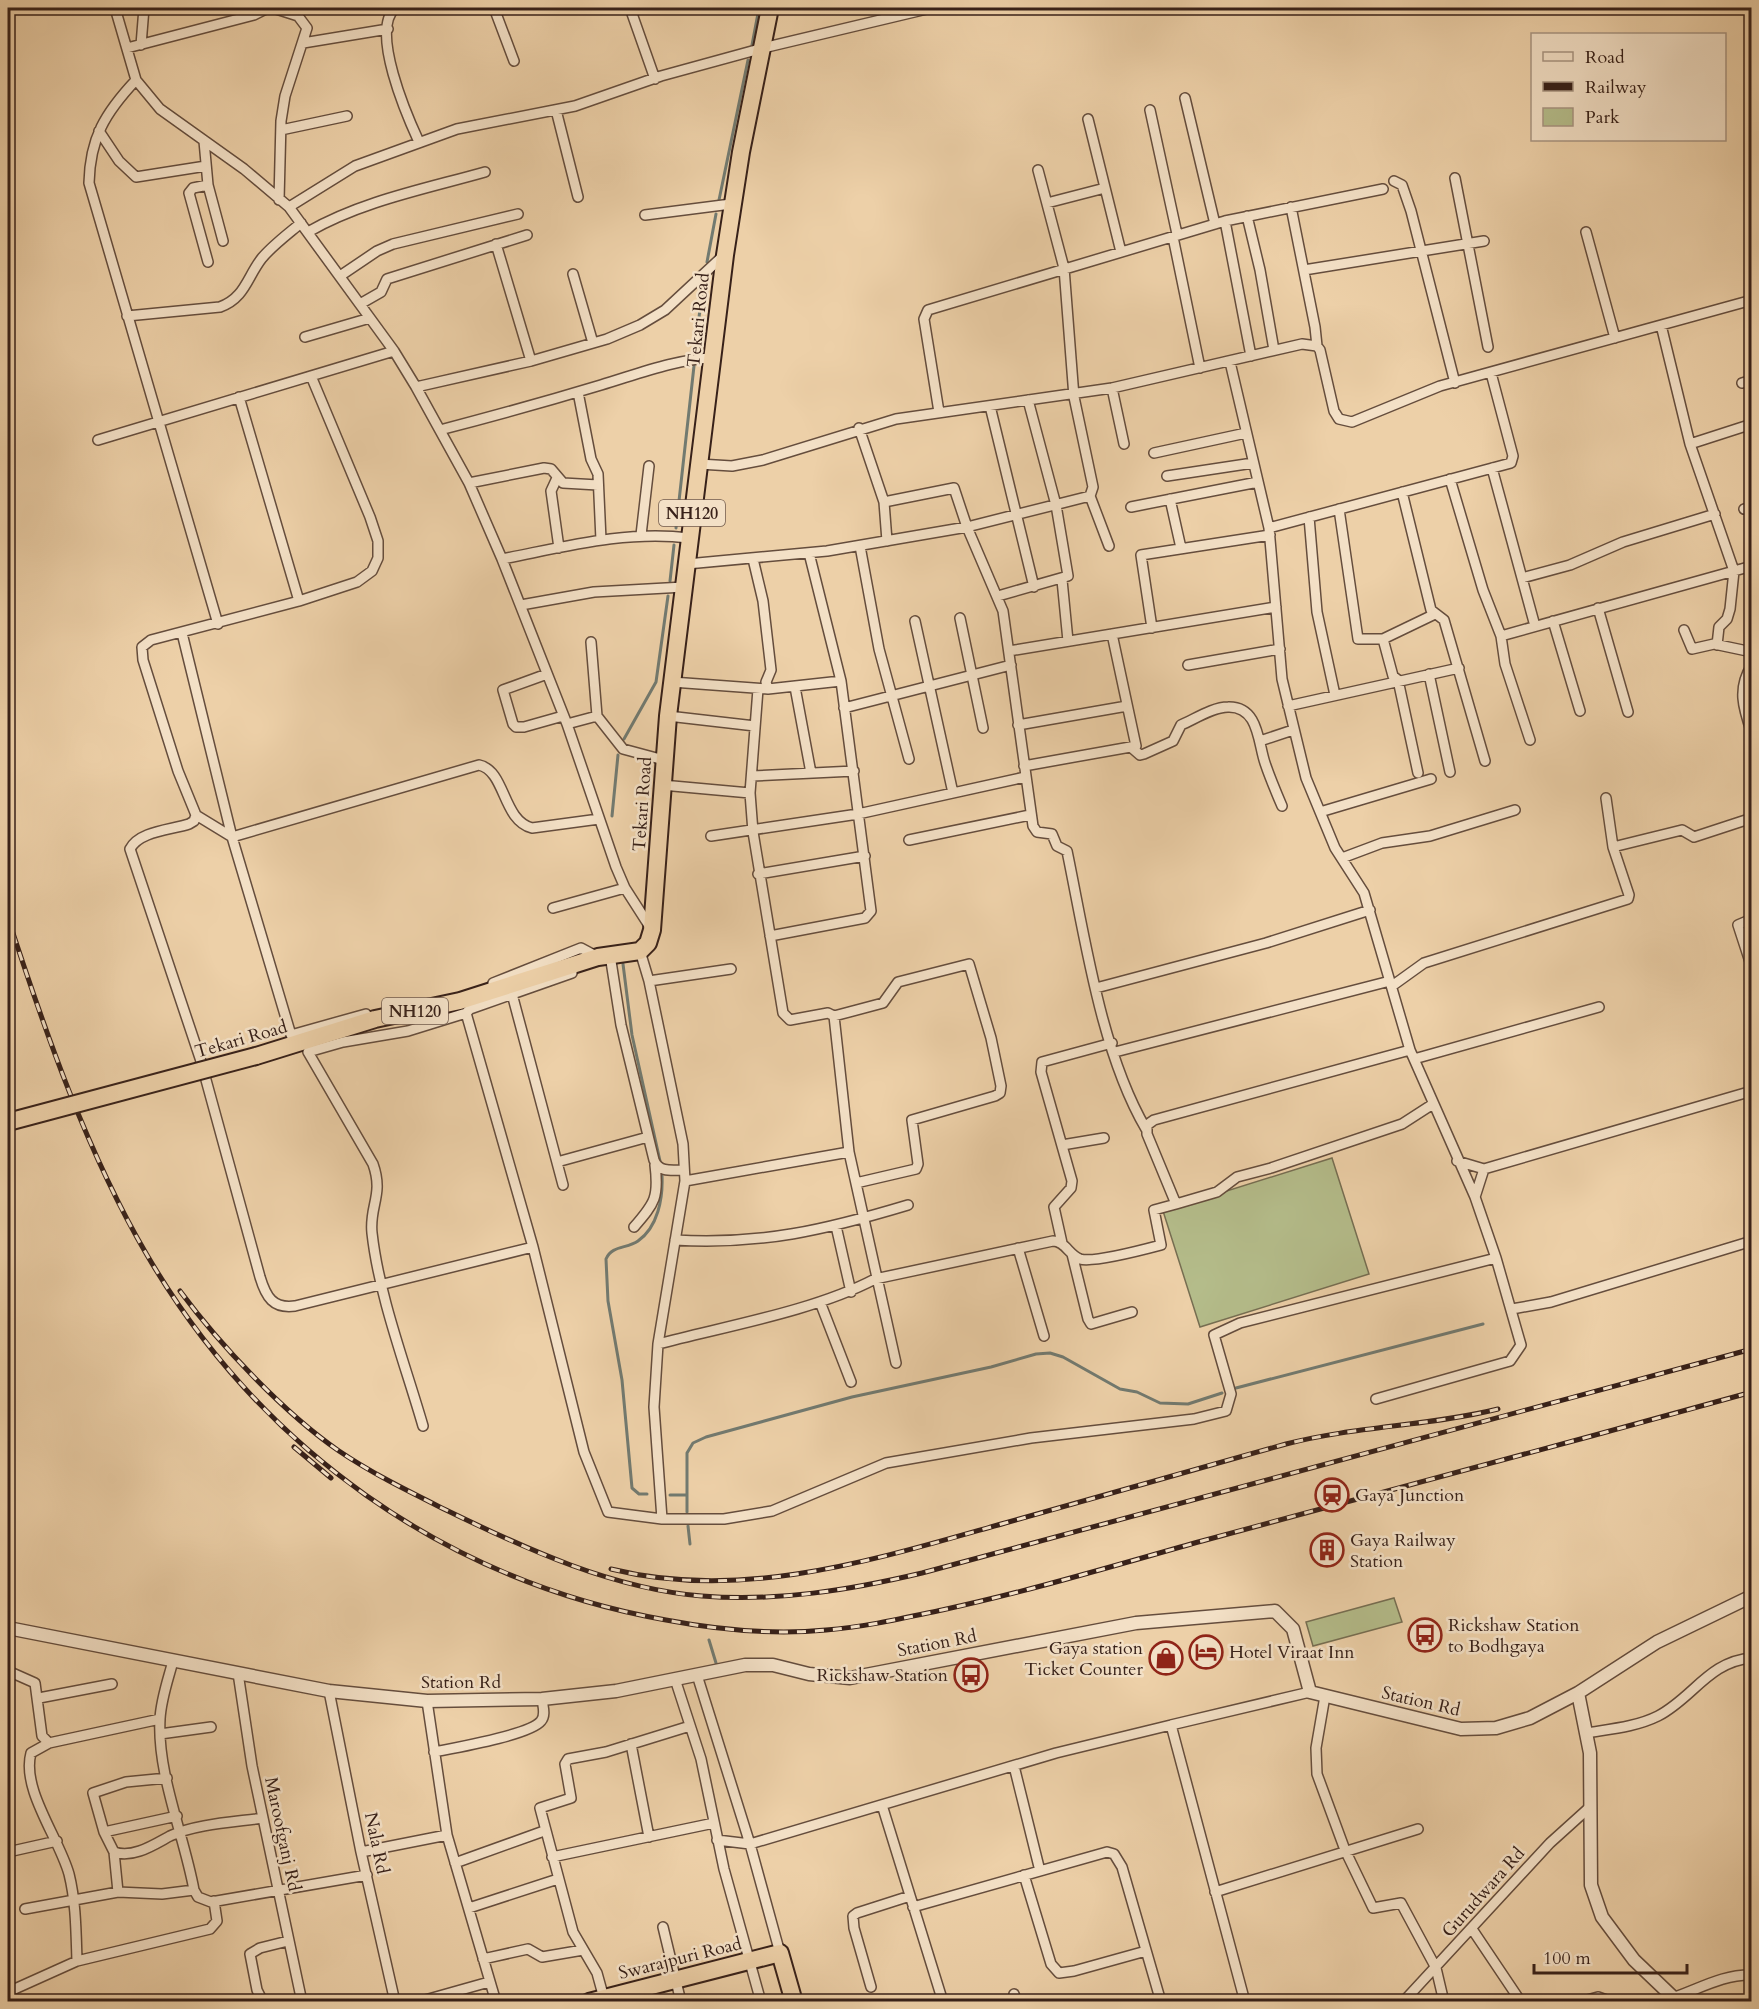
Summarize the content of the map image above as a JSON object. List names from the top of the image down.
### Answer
{
  "streets": {
    "highway": ["Tekari Road", "NH120", "Swarajpuri Road"],
    "street": [
      "Station Rd",
      "Maroofganj Rd",
      "Nala Rd",
      "Gurudwara Rd"
    ]
  },
  "crossings": [
    ["Station Rd", "Maroofganj Rd"],
    ["Station Rd", "Nala Rd"]
  ],
  "places": {
    "station": ["Gaya Junction"],
    "building": ["Gaya Railway Station"],
    "bus stop": ["Rickshaw Station to Bodhgaya", "Rickshaw Station"],
    "hotel": ["Hotel Viraat Inn"],
    "shop": ["Gaya station Ticket Counter"]
  },
  "legend": ["Road", "Railway", "Park"],
  "scale_bar": "100 m"
}
